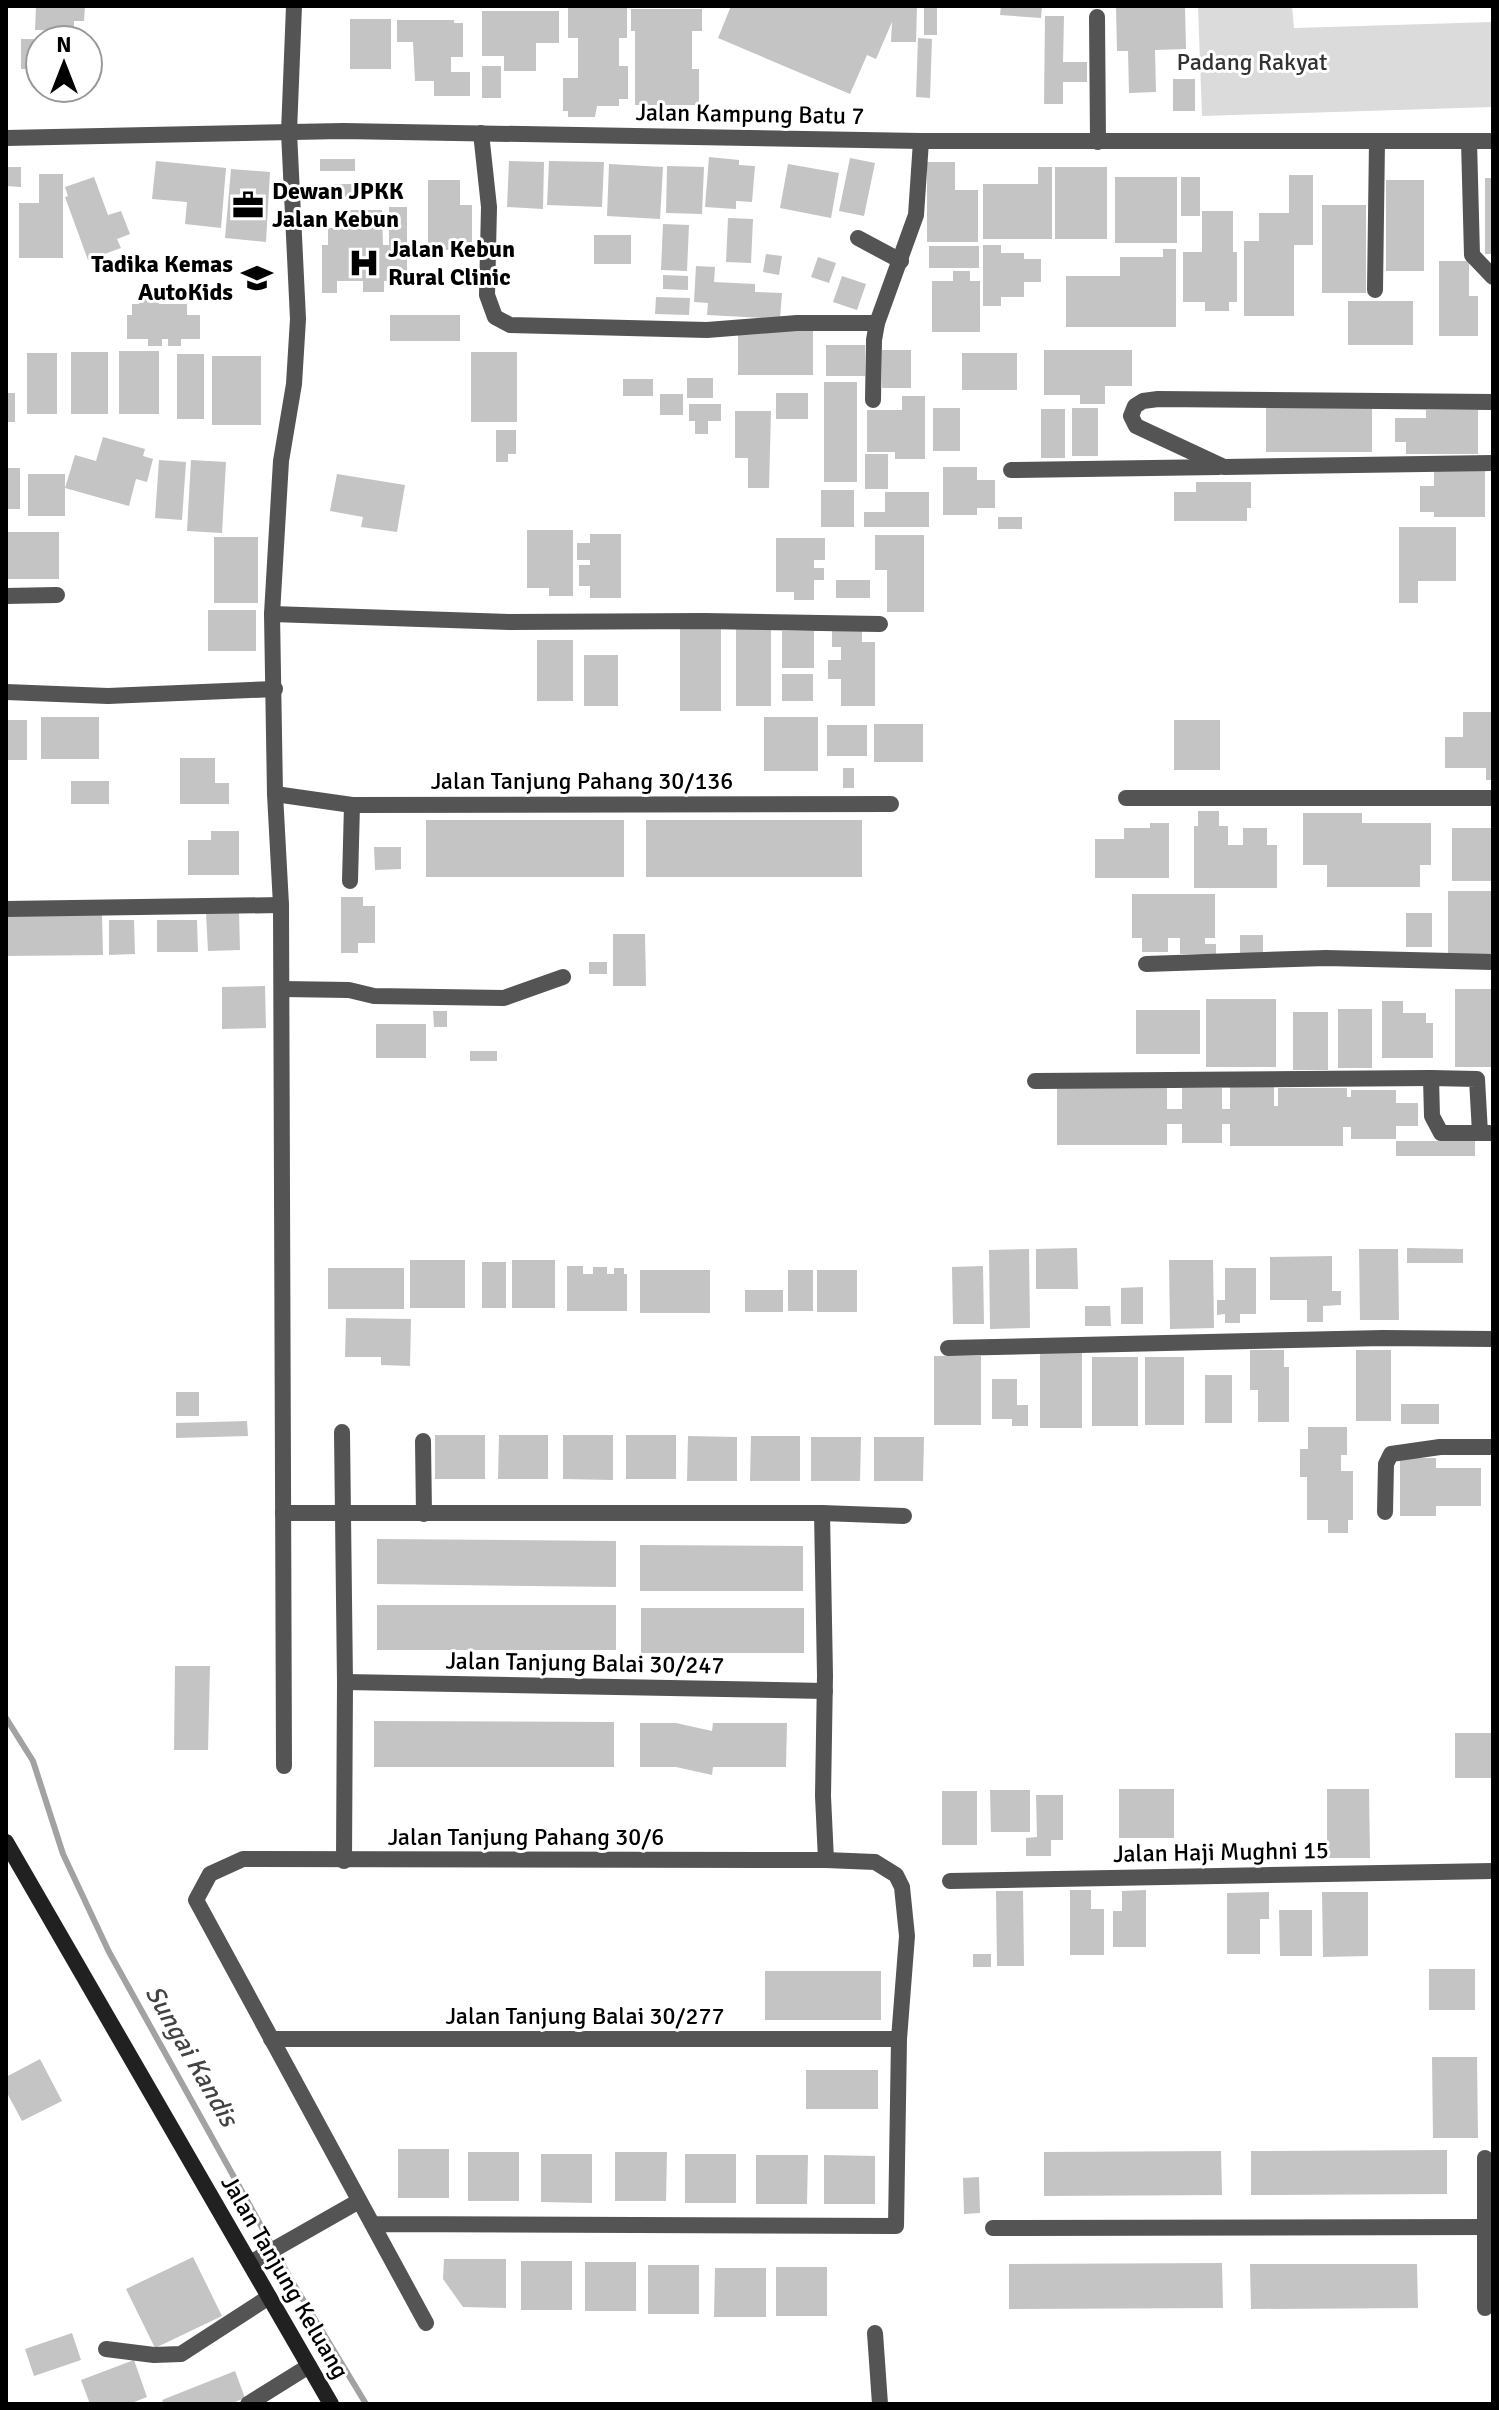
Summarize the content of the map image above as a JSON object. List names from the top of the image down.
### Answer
{
  "streets": {
    "main road": ["Jalan Tanjung Keluang"],
    "street": [
      "Jalan Kampung Batu 7",
      "Jalan Tanjung Pahang 30/136",
      "Jalan Tanjung Balai 30/247",
      "Jalan Tanjung Pahang 30/6",
      "Jalan Haji Mughni 15",
      "Jalan Tanjung Balai 30/277"
    ]
  },
  "crossings": [
    ["Jalan Tanjung Pahang 30/6", "Jalan Tanjung Balai 30/277"]
  ],
  "water": ["Sungai Kandis"],
  "parks": ["Padang Rakyat"],
  "places": {
    "office": ["Dewan JPKK Jalan Kebun"],
    "hospital": ["Jalan Kebun Rural Clinic"],
    "school or university": ["Tadika Kemas AutoKids"]
  },
  "north": "top"
}
